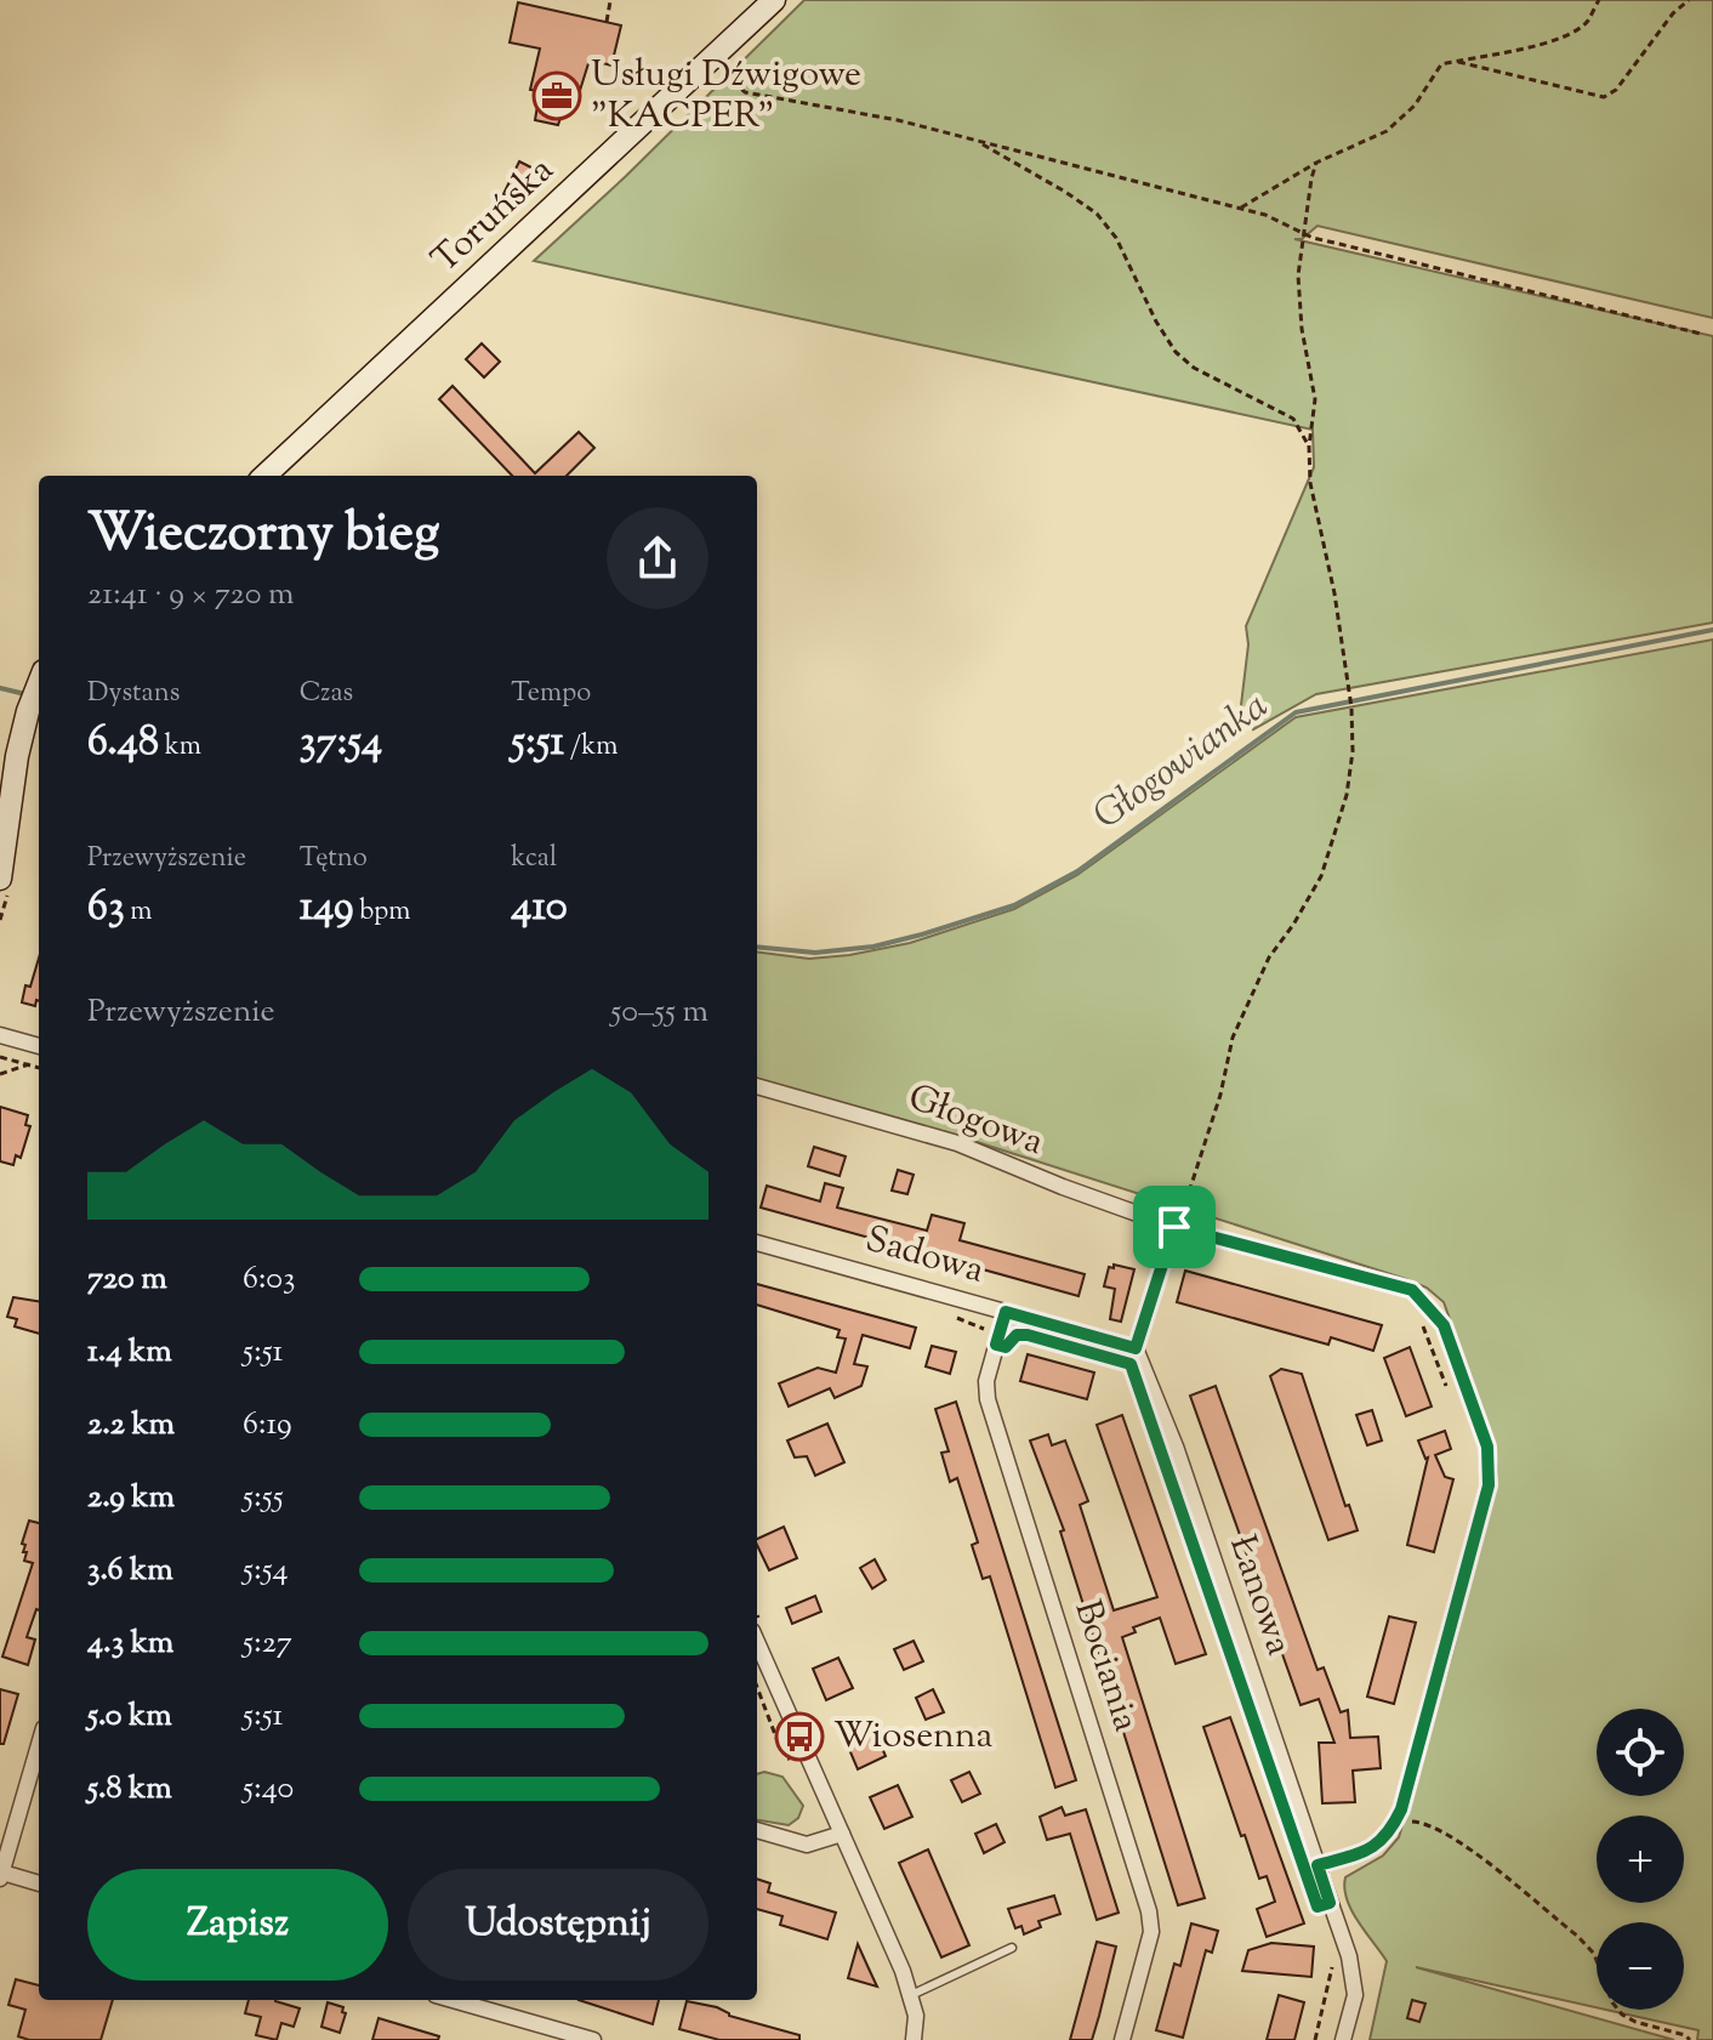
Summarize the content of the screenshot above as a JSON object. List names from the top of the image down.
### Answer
{
  "streets": {
    "street": [
      "Toruńska",
      "Głogowa",
      "Sadowa",
      "Łanowa",
      "Bociania"
    ]
  },
  "crossings": [
    ["Sadowa", "Łanowa"],
    ["Sadowa", "Bociania"]
  ],
  "water": ["Głogowianka"],
  "places": {
    "office": ["Usługi Dźwigowe \"KACPER\""],
    "bus stop": ["Wiosenna"]
  },
  "page": {
    "heading": ["Wieczorny bieg", "21:41 · 9 × 720 m"],
    "stats": [
      ["Dystans", "6.48 km"],
      ["Czas", "37:54"],
      ["Tempo", "5:51 /km"],
      ["Przewyższenie", "63 m"],
      ["Tętno", "149 bpm"],
      ["kcal", "410"]
    ],
    "chart": ["Przewyższenie", "50–55 m"],
    "list": [
      {
        "name": "720 m",
        "note": "6:03"
      },
      {
        "name": "1.4 km",
        "note": "5:51"
      },
      {
        "name": "2.2 km",
        "note": "6:19"
      },
      {
        "name": "2.9 km",
        "note": "5:55"
      },
      {
        "name": "3.6 km",
        "note": "5:54"
      },
      {
        "name": "4.3 km",
        "note": "5:27"
      },
      {
        "name": "5.0 km",
        "note": "5:51"
      },
      {
        "name": "5.8 km",
        "note": "5:40"
      }
    ],
    "map_buttons": ["+", "−"],
    "buttons": ["Zapisz", "Udostępnij"]
  }
}
